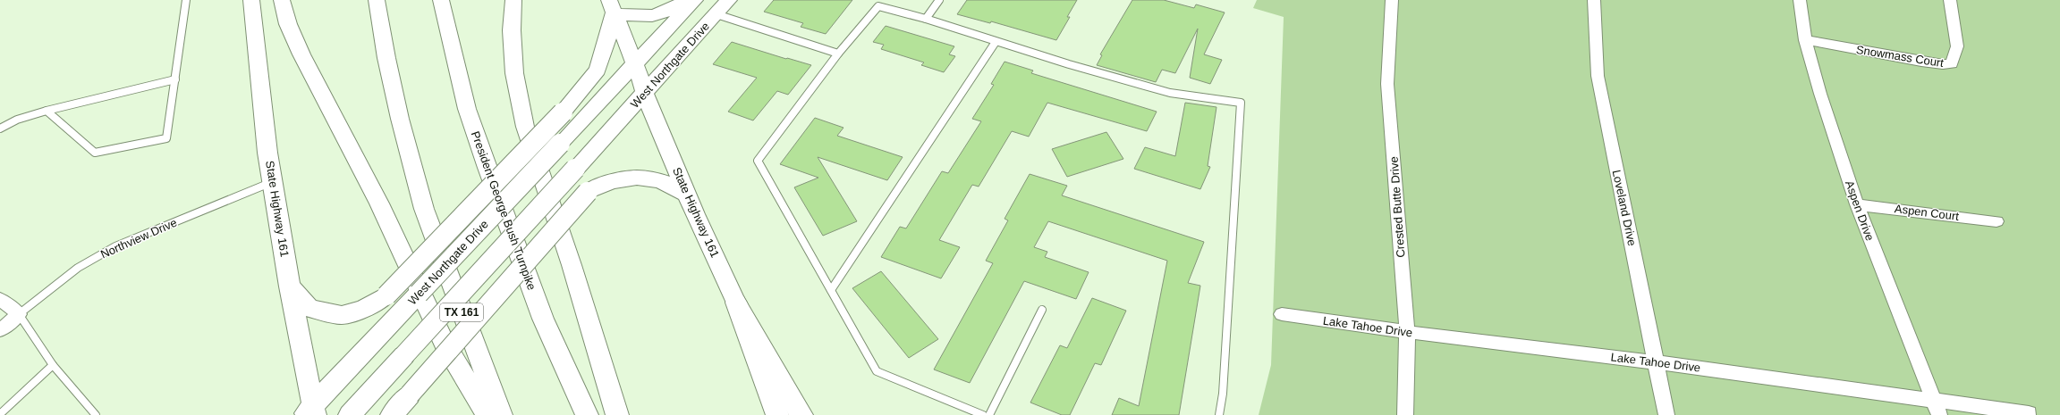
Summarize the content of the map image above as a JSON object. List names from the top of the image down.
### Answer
{
  "streets": {
    "main road": [
      "West Northgate Drive",
      "State Highway 161",
      "President George Bush Turnpike",
      "TX 161"
    ],
    "street": [
      "Snowmass Court",
      "Crested Butte Drive",
      "Loveland Drive",
      "Aspen Drive",
      "Aspen Court",
      "Northview Drive",
      "Lake Tahoe Drive"
    ]
  },
  "crossings": [
    ["Snowmass Court", "Aspen Drive"],
    ["West Northgate Drive", "State Highway 161"],
    ["Crested Butte Drive", "Lake Tahoe Drive"],
    ["Loveland Drive", "Lake Tahoe Drive"],
    ["State Highway 161", "Northview Drive"],
    ["Aspen Drive", "Aspen Court"],
    ["Aspen Drive", "Lake Tahoe Drive"]
  ]
}
